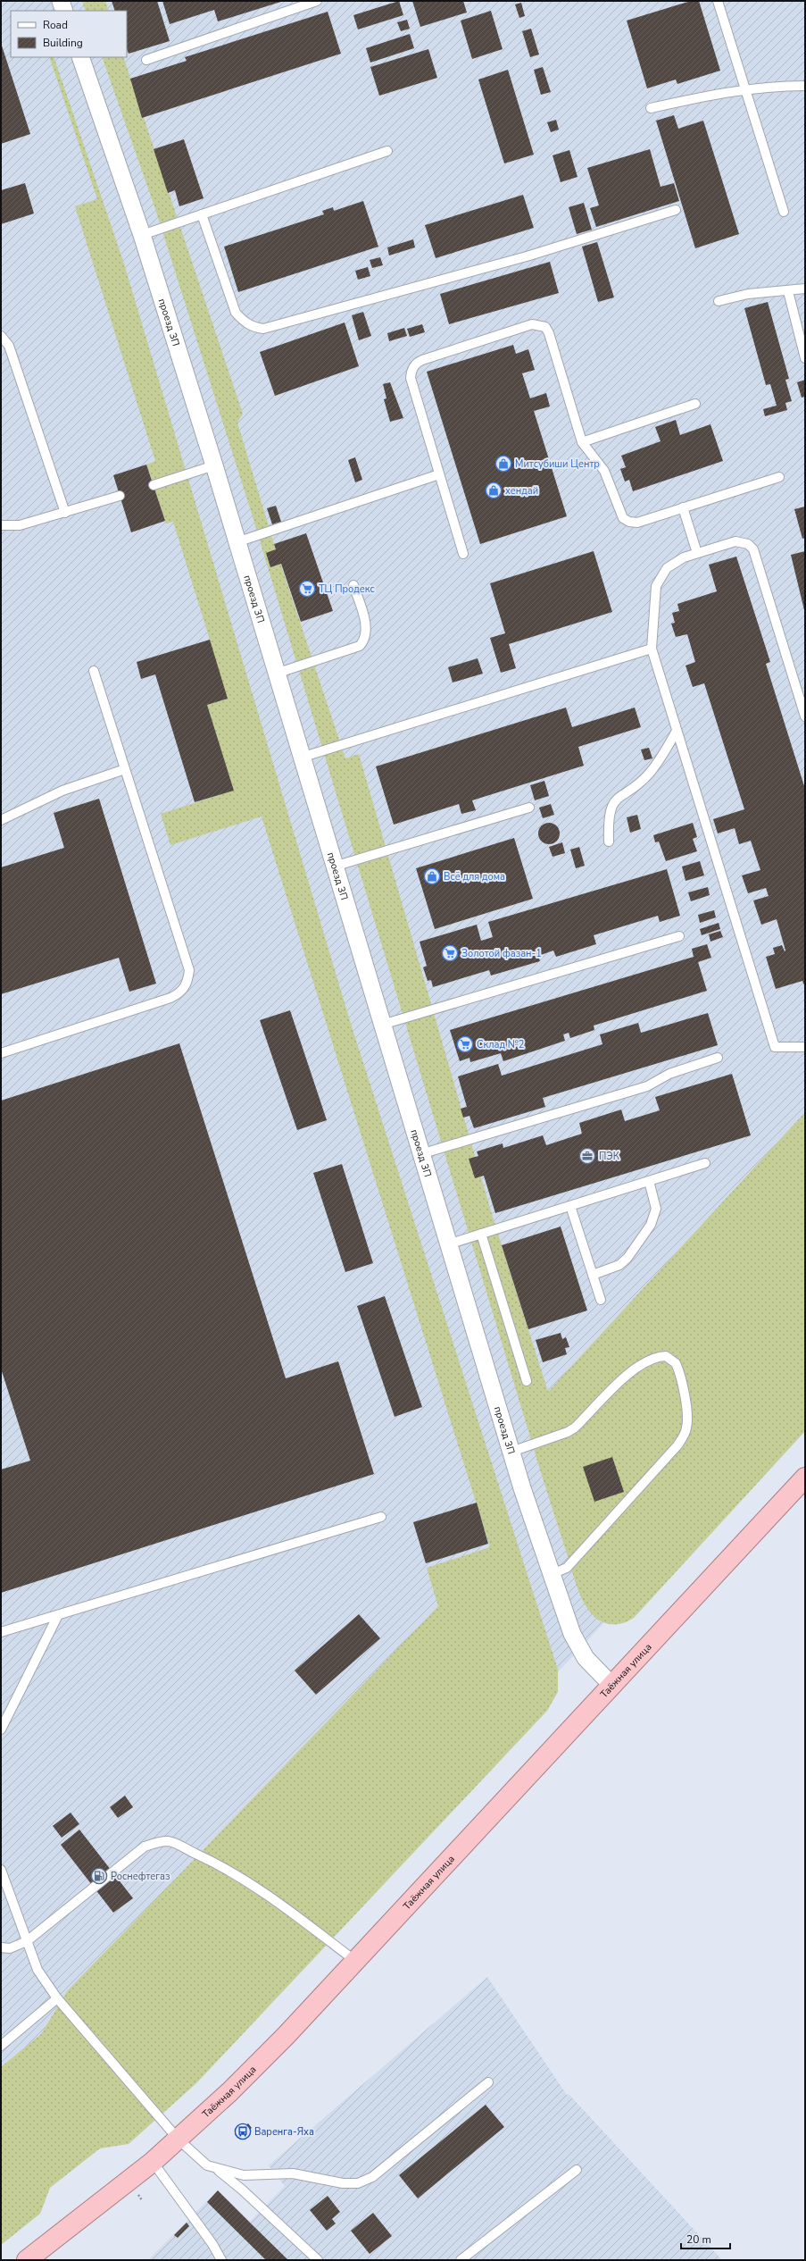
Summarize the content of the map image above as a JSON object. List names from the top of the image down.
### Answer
{
  "streets": {
    "highway": ["Таёжная улица"],
    "street": ["проезд 3П"]
  },
  "crossings": [
    ["проезд 3П", "Таёжная улица"]
  ],
  "places": {
    "shop": ["Митсубиши Центр", "хендай", "Всё для дома"],
    "supermarket": ["ТЦ Продекс", "Золотой фазан-1", "Склад №2"],
    "office": ["ПЭК"],
    "fuel station": ["Роснефтегаз"],
    "bus stop": ["Варенга-Яха"]
  },
  "legend": ["Road", "Building"],
  "scale_bar": "20 m"
}
